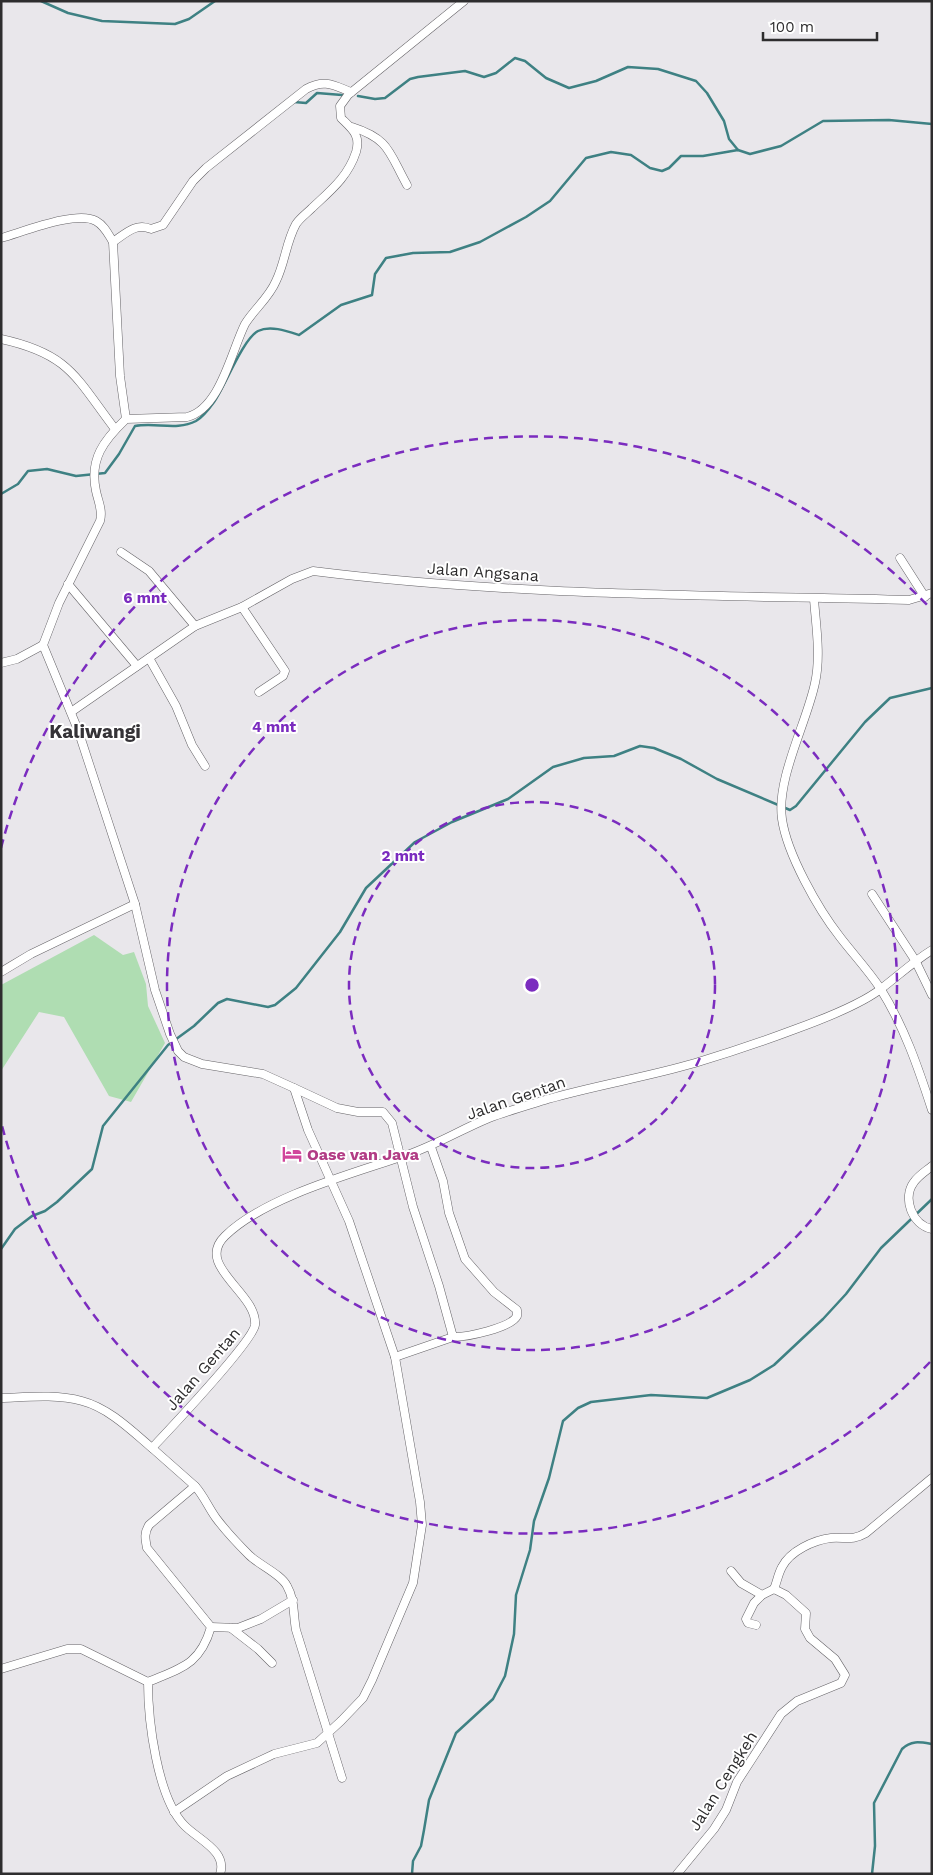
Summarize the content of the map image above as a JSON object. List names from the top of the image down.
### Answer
{
  "streets": {
    "street": ["Jalan Angsana", "Jalan Gentan", "Jalan Cengkeh"]
  },
  "districts": ["Kaliwangi"],
  "places": {
    "hotel": ["Oase van Java"]
  },
  "scale_bar": "100 m",
  "rings": ["6 mnt", "4 mnt", "2 mnt"]
}
